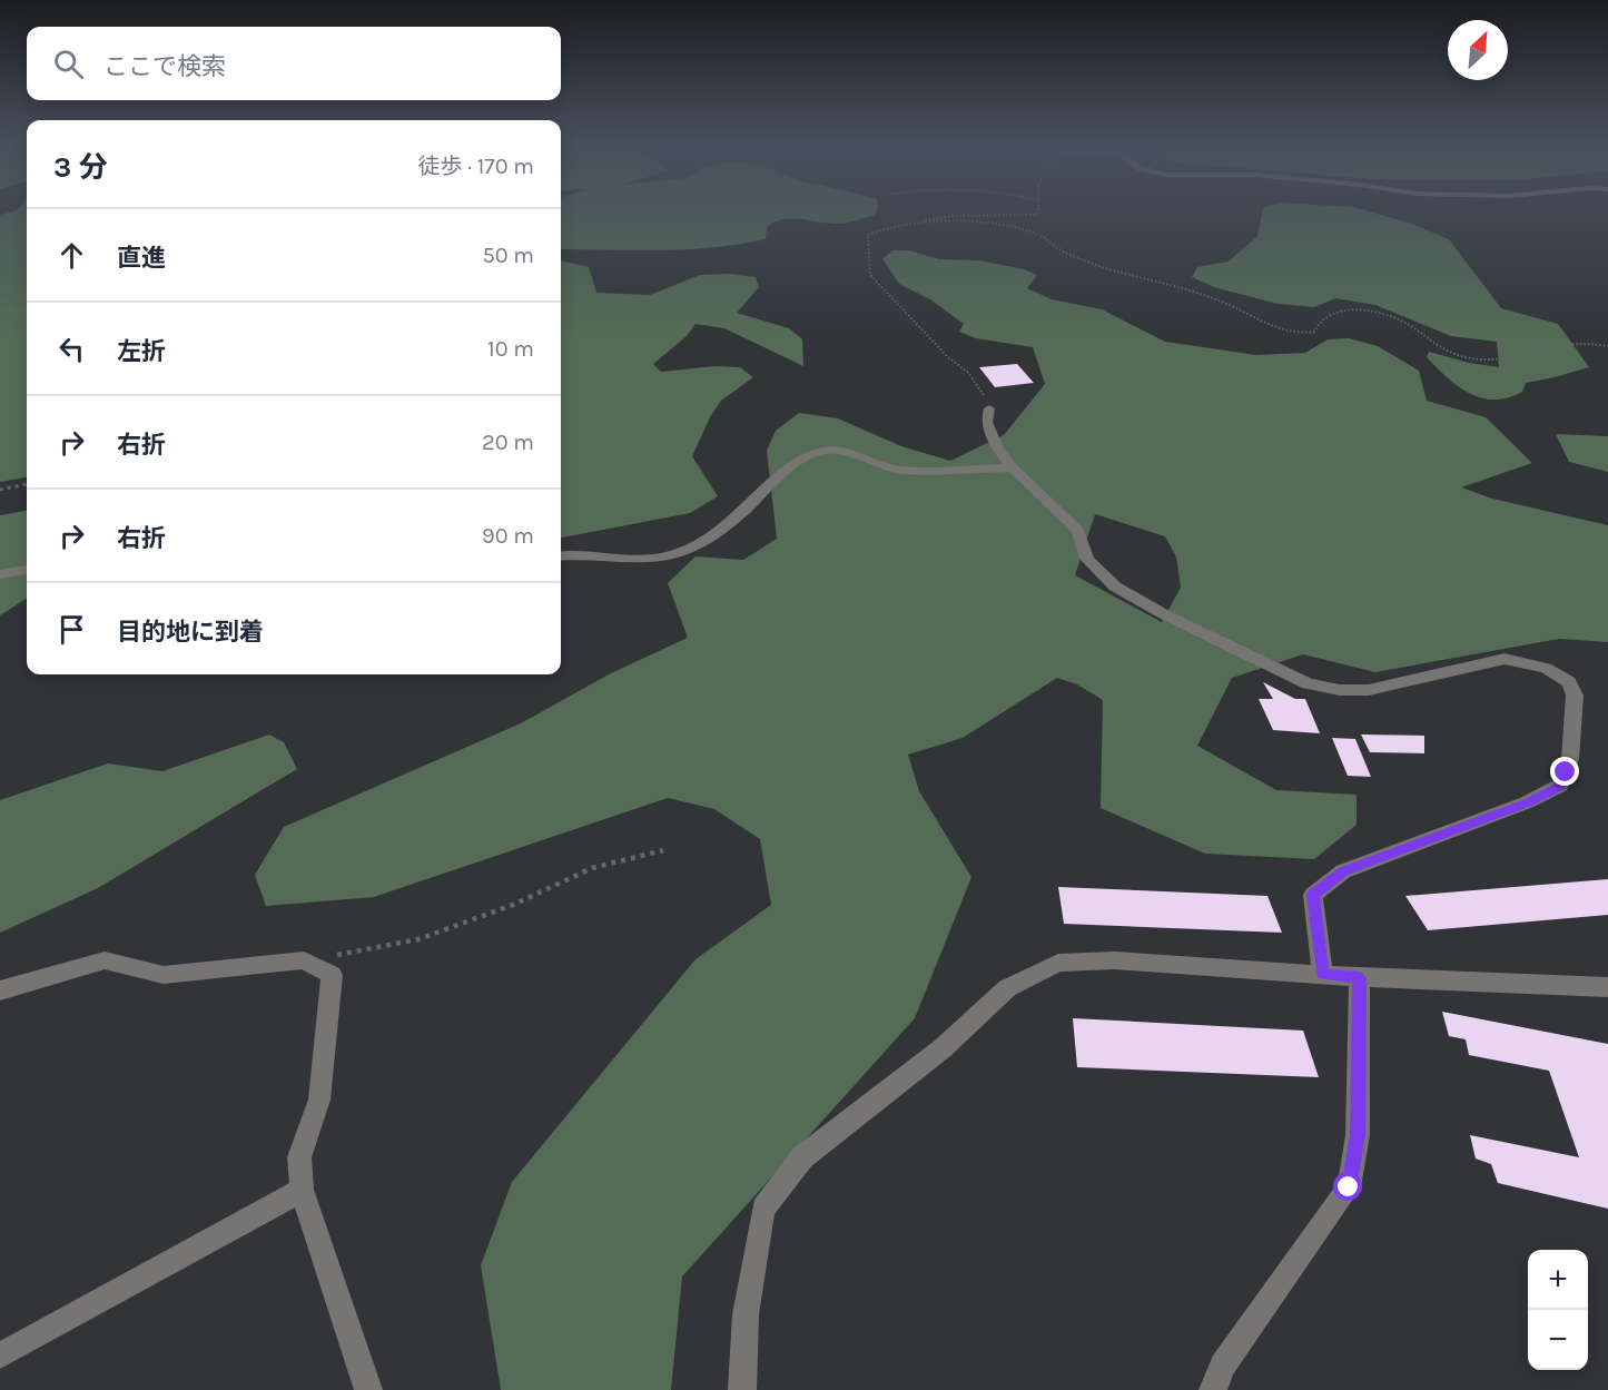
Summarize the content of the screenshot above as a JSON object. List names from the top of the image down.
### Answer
{
  "north": "top right",
  "page": {
    "search": "ここで検索",
    "heading": ["3 分", "徒歩 · 170 m"],
    "list": [
      ["直進", "50 m"],
      ["左折", "10 m"],
      ["右折", "20 m"],
      ["右折", "90 m"],
      "目的地に到着"
    ],
    "map_buttons": ["+", "−"]
  }
}
